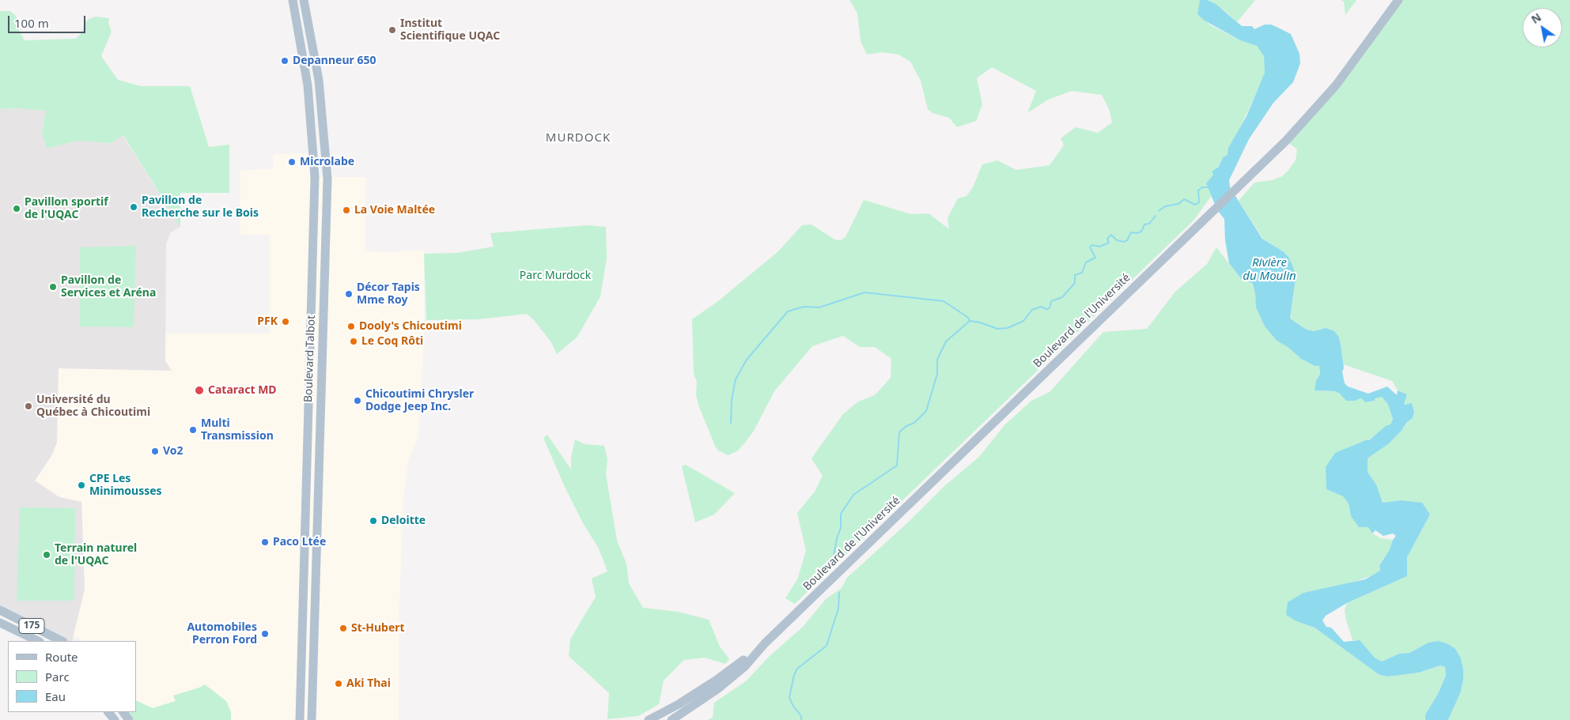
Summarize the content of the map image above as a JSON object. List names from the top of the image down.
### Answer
{
  "streets": {
    "main road": ["Boulevard de l'Université", "Boulevard Talbot", "175"]
  },
  "districts": ["MURDOCK"],
  "water": ["Rivière du Moulin"],
  "parks": ["Parc Murdock"],
  "places": [
    "Institut Scientifique UQAC",
    "Depanneur 650",
    "Microlabe",
    "Pavillon de Recherche sur le Bois",
    "Pavillon sportif de l'UQAC",
    "La Voie Maltée",
    "Pavillon de Services et Aréna",
    "Décor Tapis Mme Roy",
    "PFK",
    "Dooly's Chicoutimi",
    "Le Coq Rôti",
    "Cataract MD",
    "Chicoutimi Chrysler Dodge Jeep Inc.",
    "Université du Québec à Chicoutimi",
    "Multi Transmission",
    "Vo2",
    "CPE Les Minimousses",
    "Deloitte",
    "Paco Ltée",
    "Terrain naturel de l'UQAC",
    "St-Hubert",
    "Automobiles Perron Ford",
    "Aki Thai"
  ],
  "legend": ["Route", "Parc", "Eau"],
  "scale_bar": "100 m",
  "north": "top left"
}
